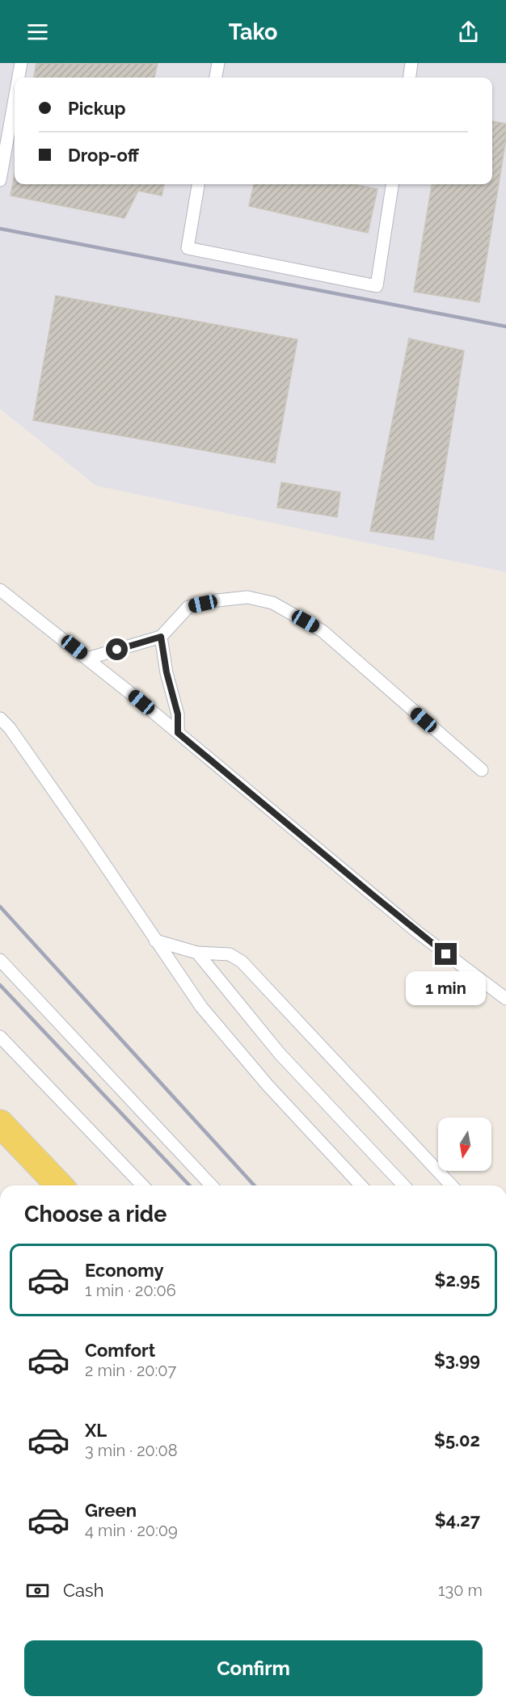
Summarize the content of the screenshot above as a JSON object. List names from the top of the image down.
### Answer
{
  "north": "bottom",
  "page": {
    "header": "Tako",
    "banner": ["Pickup", "Drop-off"],
    "bubble": "1 min",
    "heading": "Choose a ride",
    "list": [
      {
        "name": "Economy",
        "note": "1 min · 20:06",
        "value": "$2.95"
      },
      {
        "name": "Comfort",
        "note": "2 min · 20:07",
        "value": "$3.99"
      },
      {
        "name": "XL",
        "note": "3 min · 20:08",
        "value": "$5.02"
      },
      {
        "name": "Green",
        "note": "4 min · 20:09",
        "value": "$4.27"
      }
    ],
    "pay": ["Cash", "130 m"],
    "buttons": "Confirm"
  }
}
